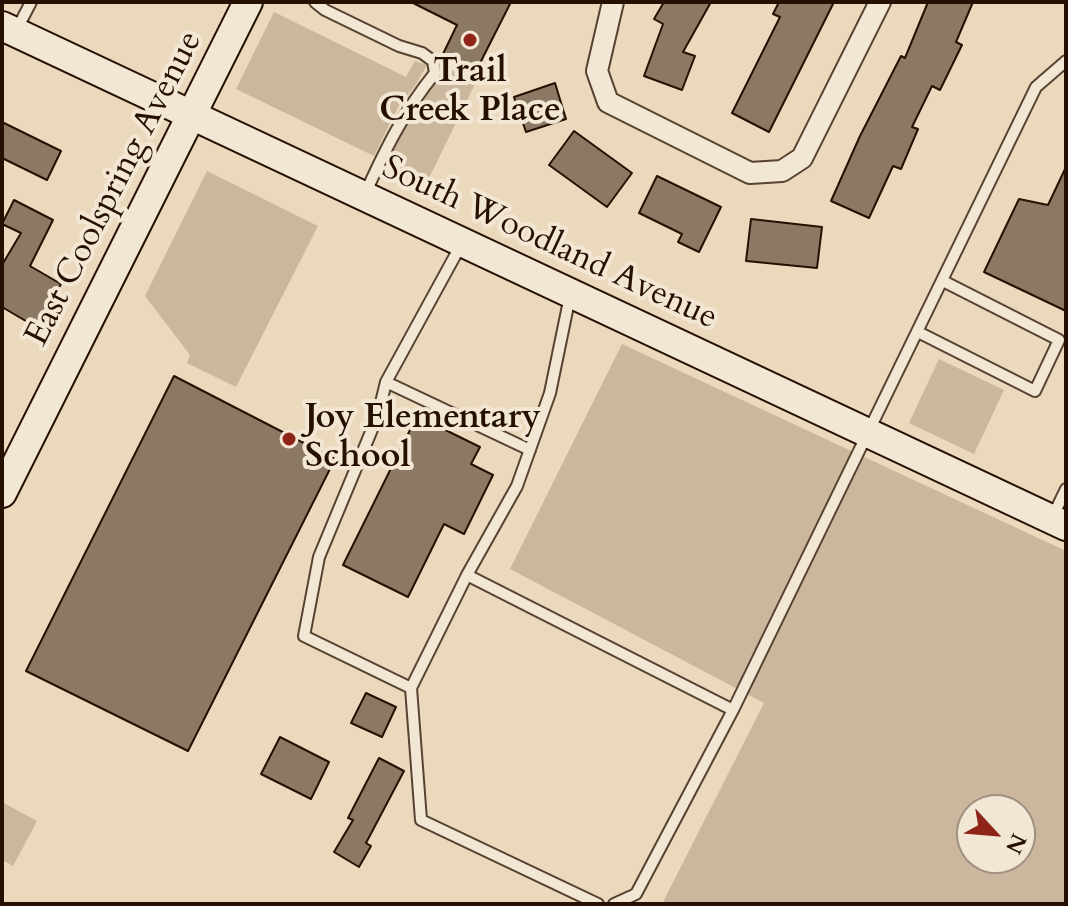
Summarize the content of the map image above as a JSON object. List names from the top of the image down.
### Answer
{
  "streets": {
    "street": ["East Coolspring Avenue", "South Woodland Avenue"]
  },
  "crossings": [
    ["East Coolspring Avenue", "South Woodland Avenue"]
  ],
  "places": ["Trail Creek Place", "Joy Elementary School"],
  "north": "bottom right"
}
